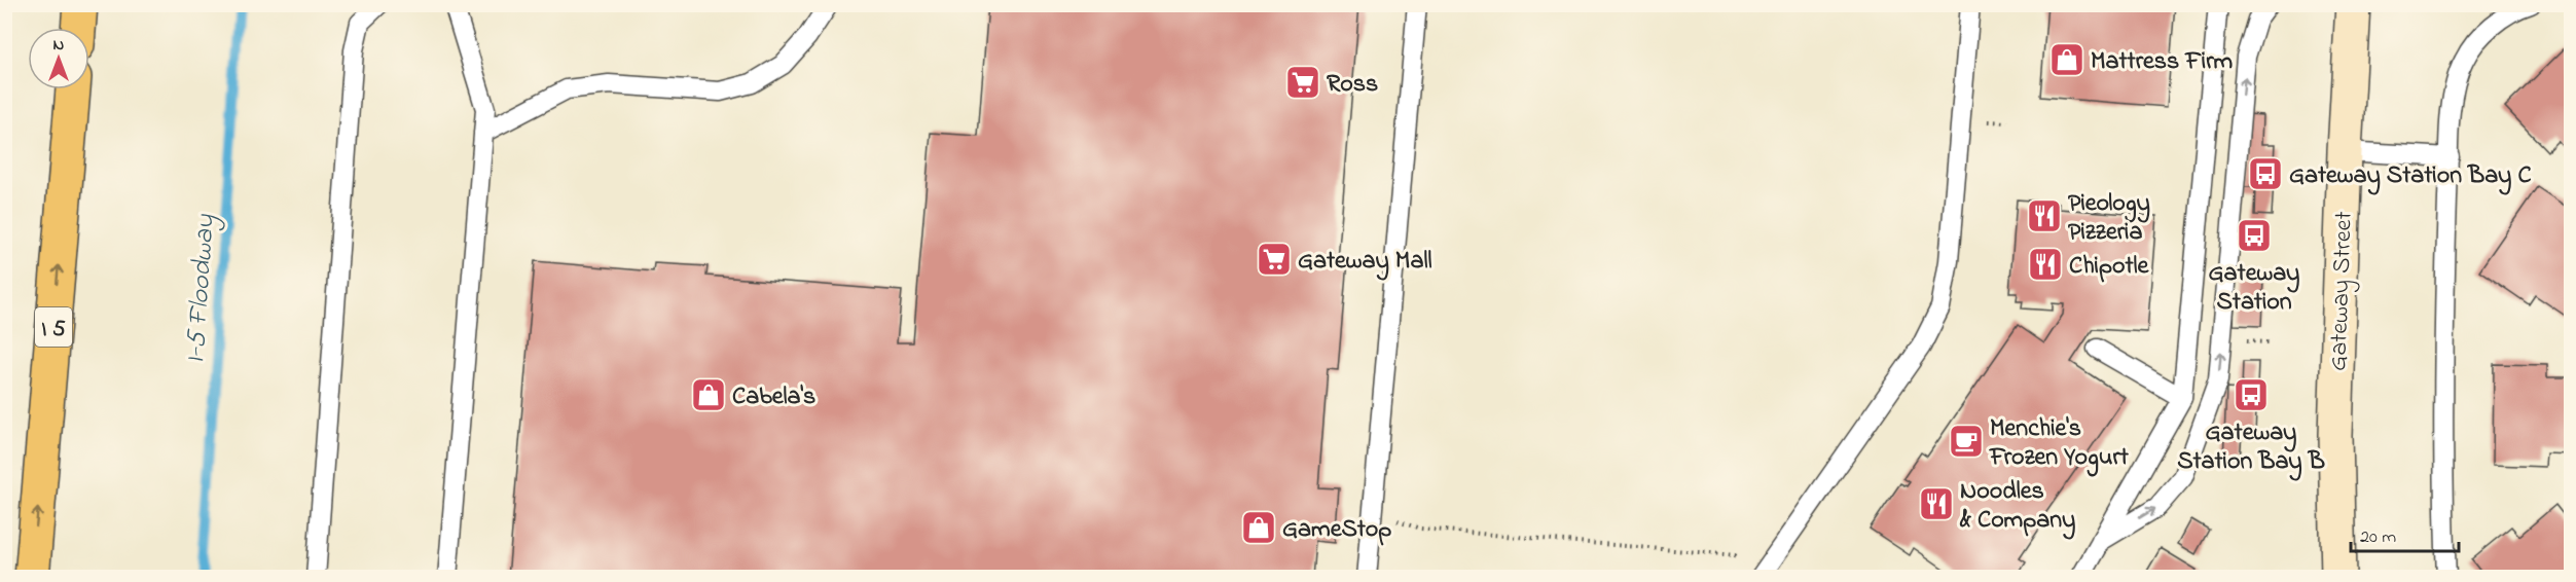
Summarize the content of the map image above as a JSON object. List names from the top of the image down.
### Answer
{
  "streets": {
    "highway": ["I 5"],
    "main road": ["Gateway Street"]
  },
  "water": ["I-5 Floodway"],
  "places": {
    "shop": ["Mattress Firm", "Cabela's", "GameStop"],
    "supermarket": ["Ross", "Gateway Mall"],
    "bus stop": ["Gateway Station Bay C", "Gateway Station", "Gateway Station Bay B"],
    "restaurant": ["Pieology Pizzeria", "Chipotle", "Noodles & Company"],
    "cafe": ["Menchie's Frozen Yogurt"]
  },
  "scale_bar": "20 m",
  "north": "top"
}
